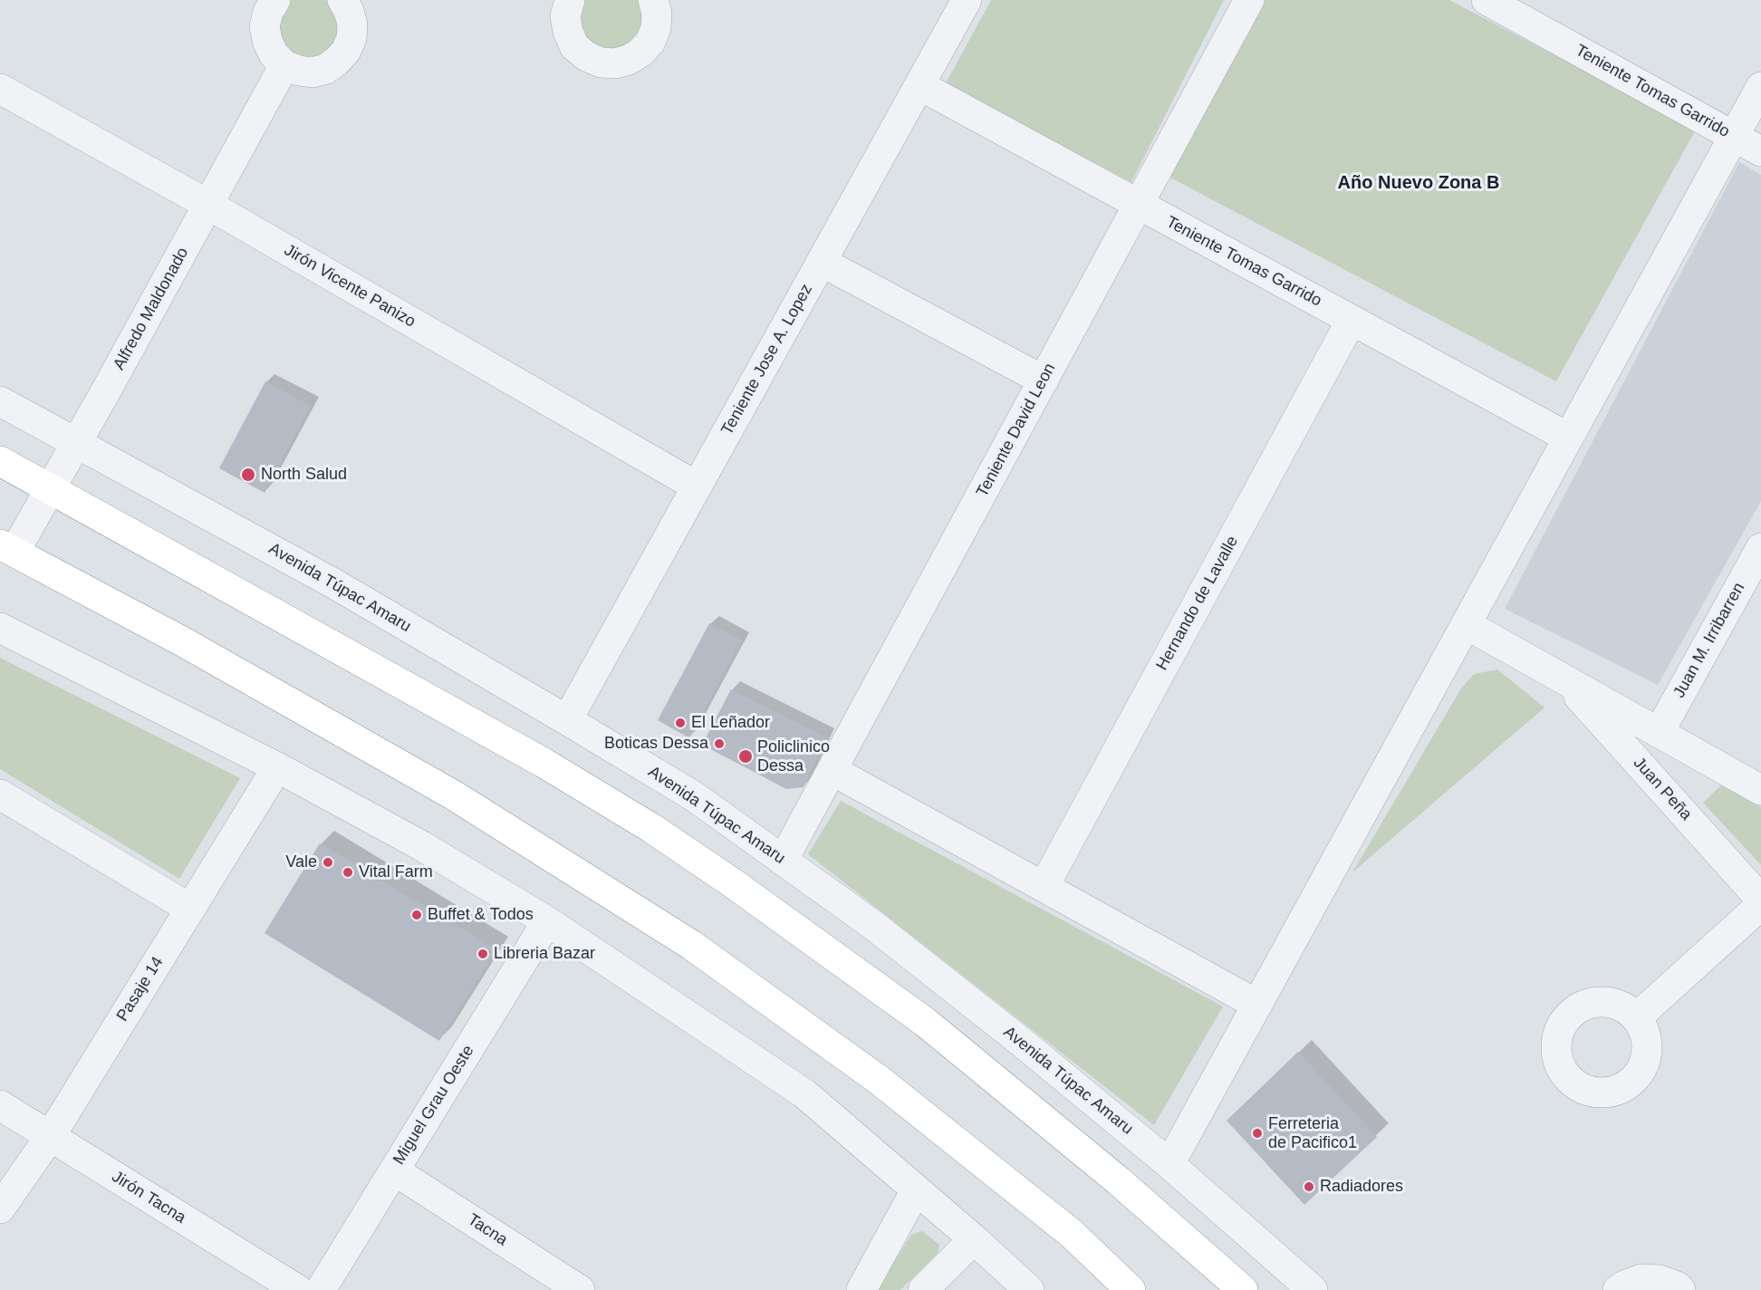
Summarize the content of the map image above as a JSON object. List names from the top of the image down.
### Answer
{
  "streets": {
    "street": [
      "Teniente Tomas Garrido",
      "Jirón Vicente Panizo",
      "Alfredo Maldonado",
      "Teniente Jose A. Lopez",
      "Teniente David Leon",
      "Avenida Túpac Amaru",
      "Hernando de Lavalle",
      "Juan M. Irribarren",
      "Juan Peña",
      "Pasaje 14",
      "Miguel Grau Oeste",
      "Jirón Tacna",
      "Tacna"
    ]
  },
  "crossings": [
    ["Teniente Tomas Garrido", "Teniente Jose A. Lopez"],
    ["Teniente Tomas Garrido", "Teniente David Leon"],
    ["Teniente Tomas Garrido", "Hernando de Lavalle"],
    ["Jirón Vicente Panizo", "Alfredo Maldonado"],
    ["Jirón Vicente Panizo", "Teniente Jose A. Lopez"],
    ["Alfredo Maldonado", "Avenida Túpac Amaru"],
    ["Teniente Jose A. Lopez", "Avenida Túpac Amaru"],
    ["Teniente David Leon", "Avenida Túpac Amaru"],
    ["Juan M. Irribarren", "Juan Peña"],
    ["Pasaje 14", "Jirón Tacna"],
    ["Miguel Grau Oeste", "Tacna"]
  ],
  "districts": ["Año Nuevo Zona B"],
  "places": [
    "North Salud",
    "El Leñador",
    "Boticas Dessa",
    "Policlinico Dessa",
    "Vale",
    "Vital Farm",
    "Buffet & Todos",
    "Libreria Bazar",
    "Ferreteria de Pacifico1",
    "Radiadores"
  ]
}
